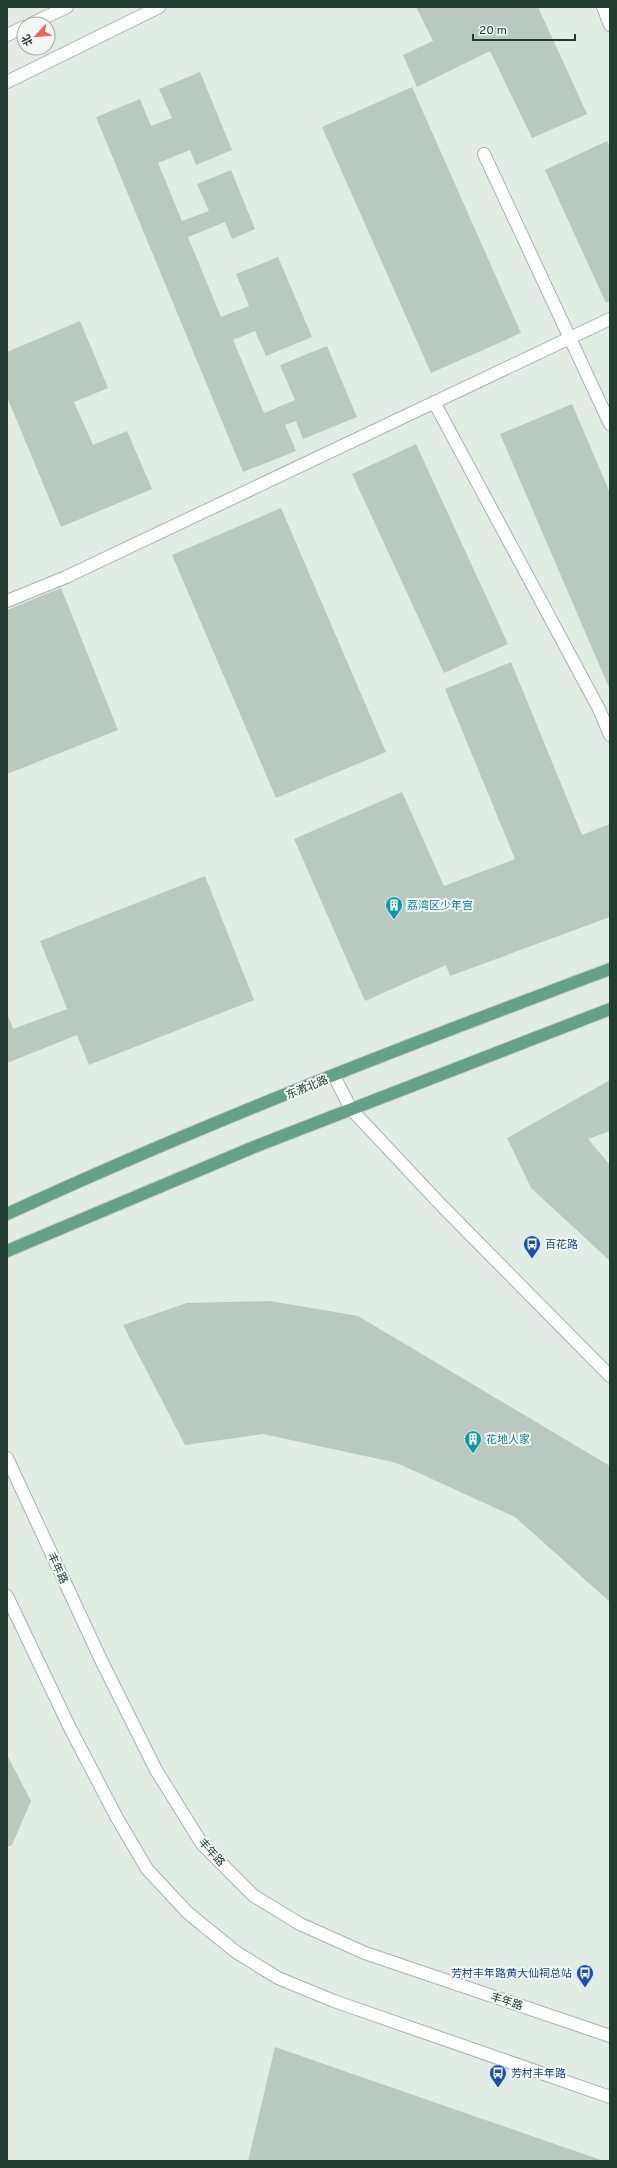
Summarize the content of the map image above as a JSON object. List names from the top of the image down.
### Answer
{
  "streets": {
    "main road": ["东漖北路"],
    "street": ["丰年路"]
  },
  "places": {
    "building": ["荔湾区少年宫", "花地人家"],
    "bus stop": ["百花路", "芳村丰年路黄大仙祠总站", "芳村丰年路"]
  },
  "scale_bar": "20 m",
  "north": "bottom left"
}
